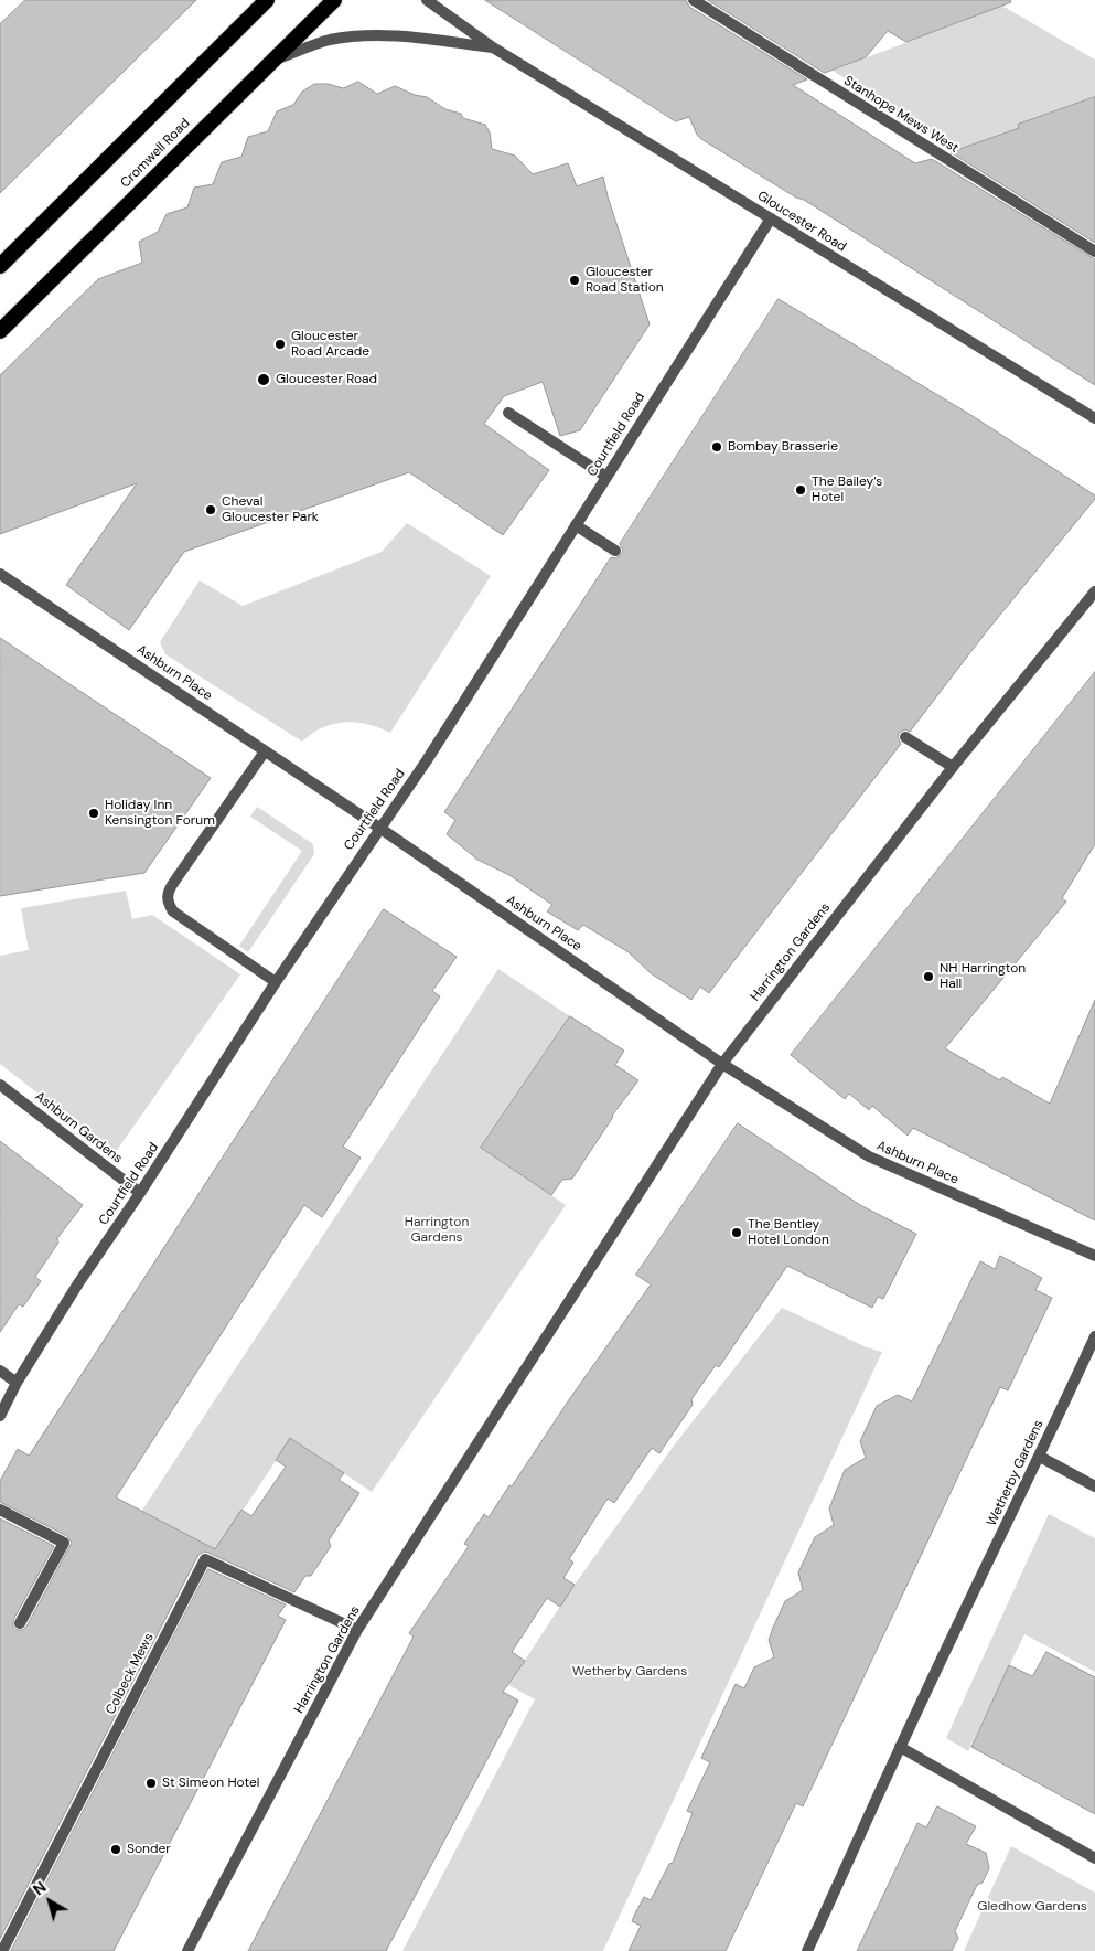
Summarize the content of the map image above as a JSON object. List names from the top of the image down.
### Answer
{
  "streets": {
    "highway": ["Cromwell Road"],
    "street": [
      "Stanhope Mews West",
      "Gloucester Road",
      "Courtfield Road",
      "Ashburn Place",
      "Harrington Gardens",
      "Ashburn Gardens",
      "Wetherby Gardens",
      "Colbeck Mews"
    ]
  },
  "crossings": [
    ["Cromwell Road", "Gloucester Road"],
    ["Gloucester Road", "Courtfield Road"],
    ["Courtfield Road", "Ashburn Place"],
    ["Courtfield Road", "Ashburn Gardens"],
    ["Ashburn Place", "Harrington Gardens"],
    ["Harrington Gardens", "Colbeck Mews"]
  ],
  "parks": ["Harrington Gardens", "Wetherby Gardens", "Gledhow Gardens"],
  "places": [
    "Gloucester Road Station",
    "Gloucester Road Arcade",
    "Gloucester Road",
    "Bombay Brasserie",
    "The Bailey’s Hotel",
    "Cheval Gloucester Park",
    "Holiday Inn Kensington Forum",
    "NH Harrington Hall",
    "The Bentley Hotel London",
    "St Simeon Hotel",
    "Sonder"
  ],
  "north": "top left"
}
